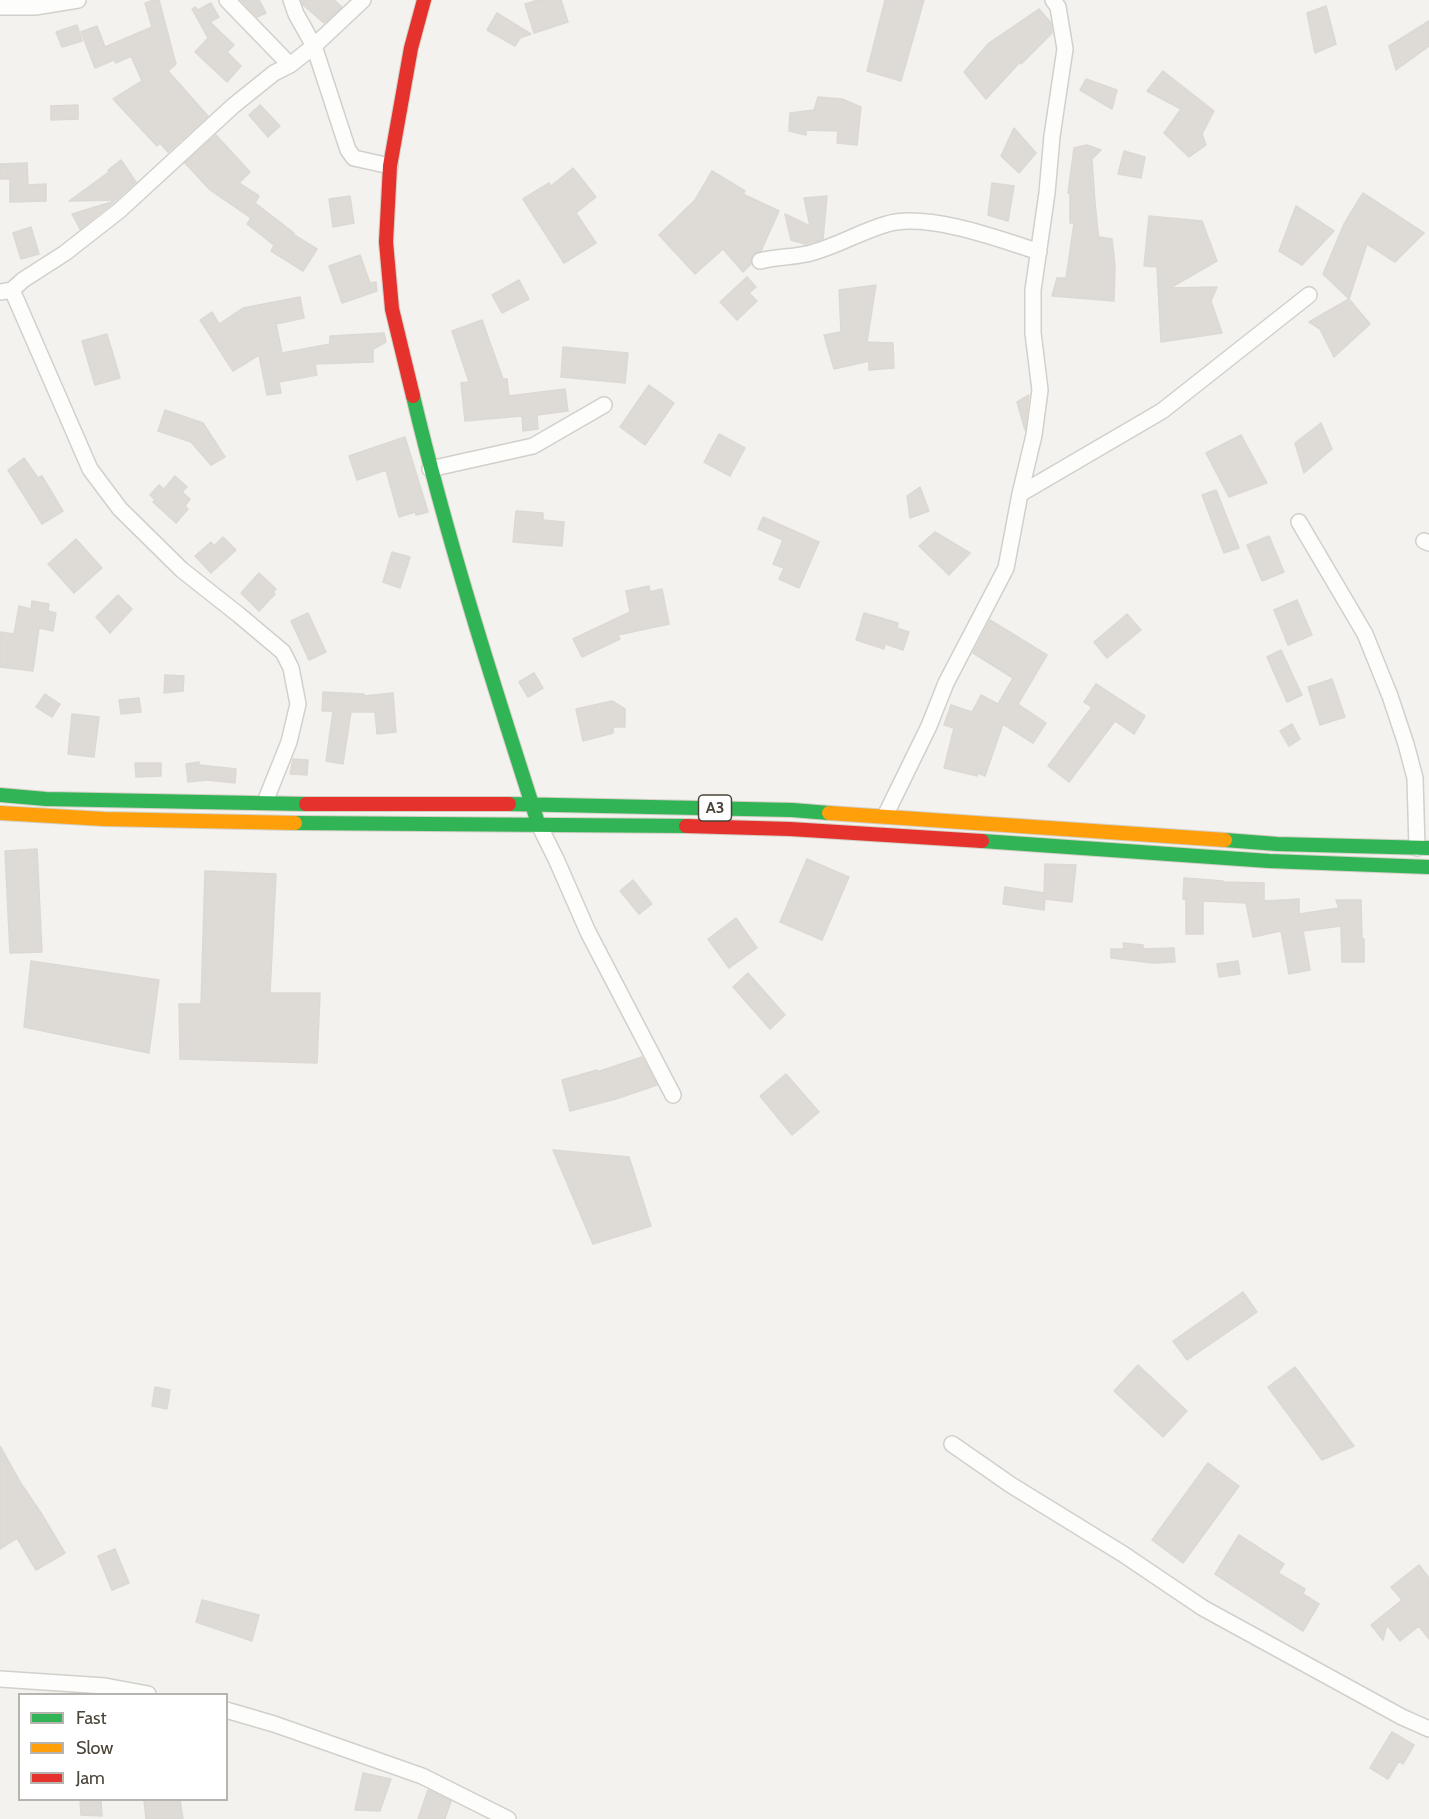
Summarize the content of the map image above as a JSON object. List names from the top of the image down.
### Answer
{
  "streets": {
    "main road": ["A3"]
  },
  "legend": ["Fast", "Slow", "Jam"]
}
